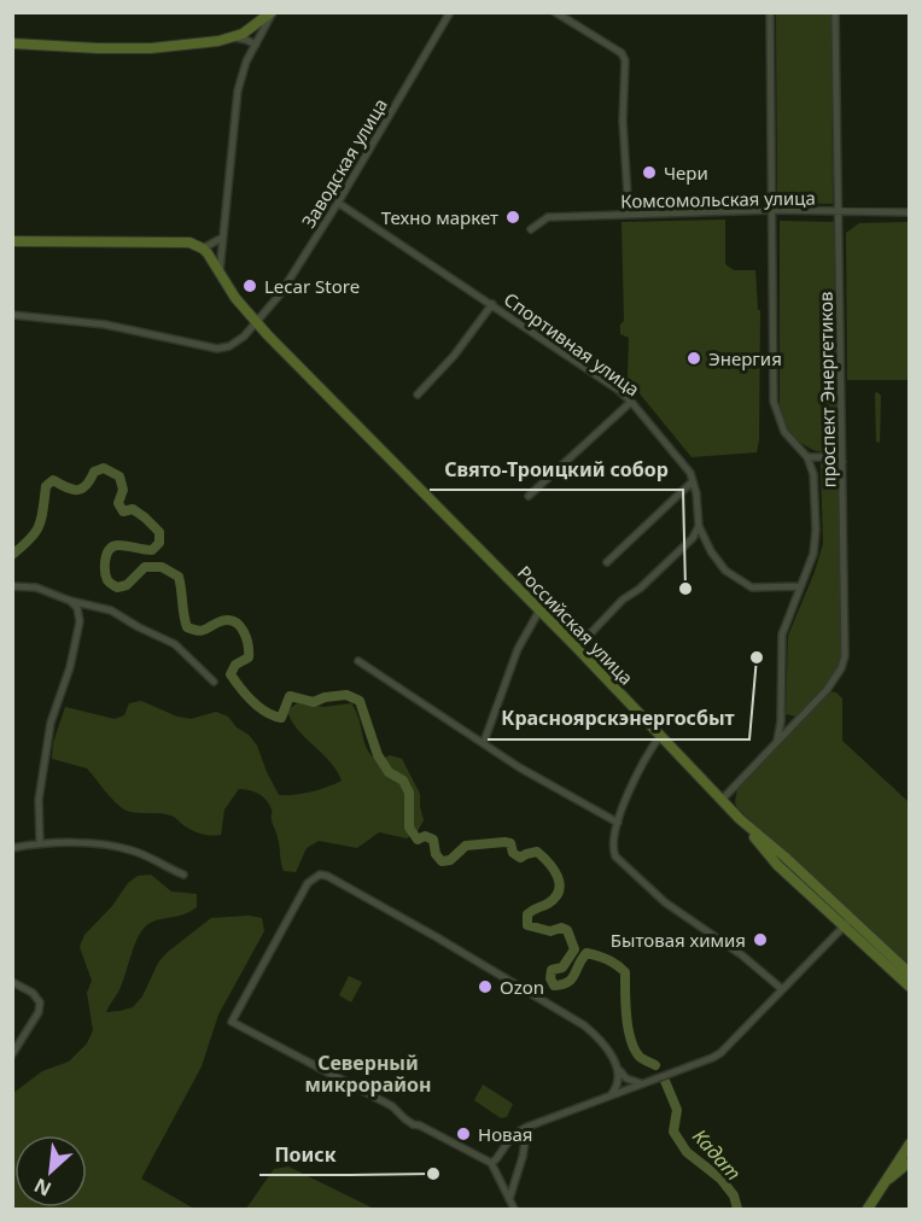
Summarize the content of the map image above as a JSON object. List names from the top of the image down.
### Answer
{
  "streets": {
    "street": [
      "Заводская улица",
      "Комсомольская улица",
      "Спортивная улица",
      "проспект Энергетиков",
      "Российская улица"
    ]
  },
  "crossings": [
    ["Заводская улица", "Спортивная улица"],
    ["Заводская улица", "Российская улица"],
    ["Комсомольская улица", "проспект Энергетиков"],
    ["проспект Энергетиков", "Российская улица"]
  ],
  "districts": ["Северный микрорайон"],
  "water": ["Кадат"],
  "places": [
    "Чери",
    "Техно маркет",
    "Lecar Store",
    "Энергия",
    "Свято-Троицкий собор",
    "Красноярскэнергосбыт",
    "Бытовая химия",
    "Ozon",
    "Новая",
    "Поиск"
  ],
  "north": "bottom left"
}
